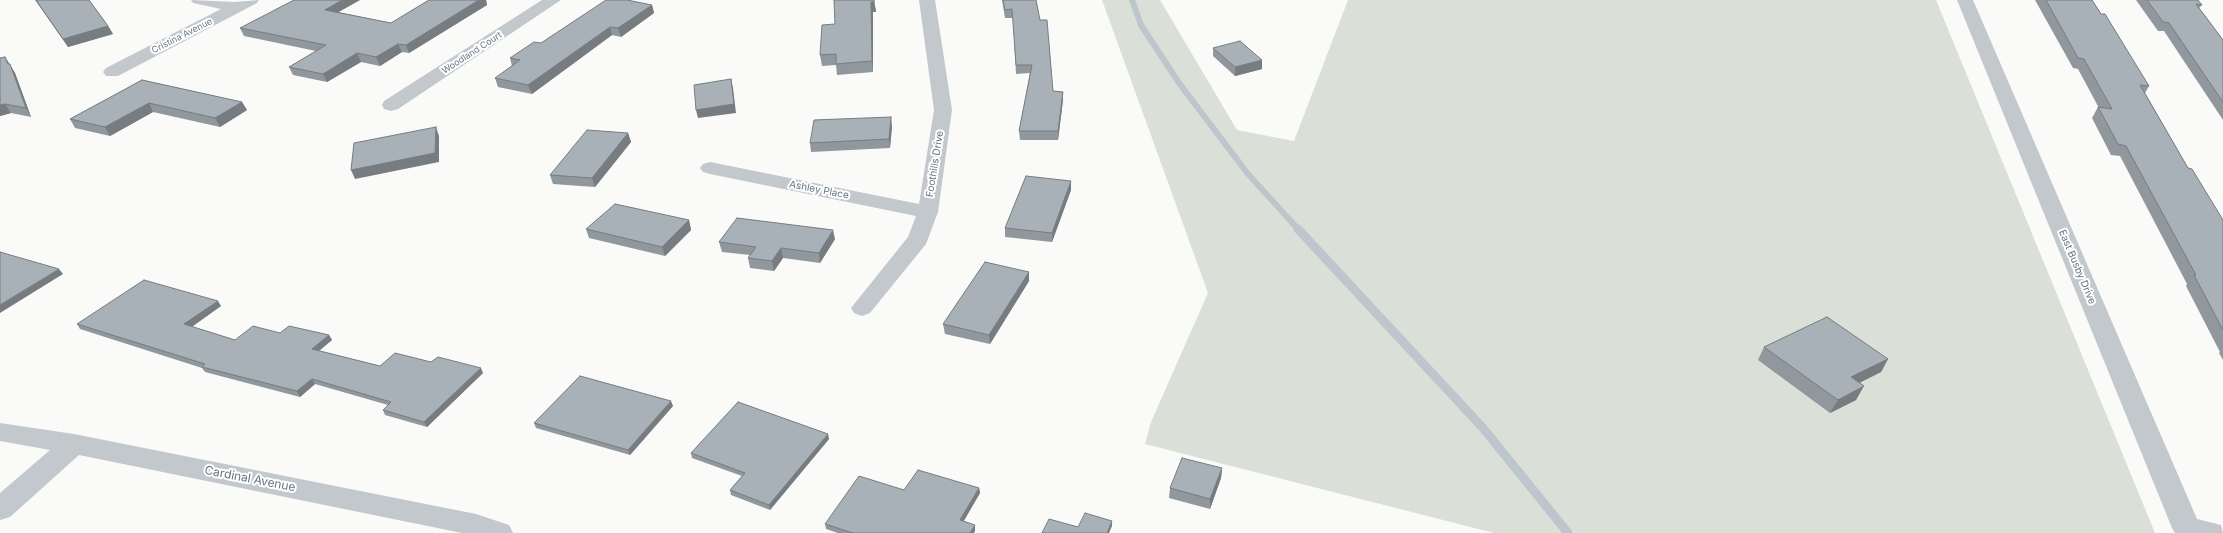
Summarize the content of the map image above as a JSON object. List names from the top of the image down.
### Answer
{
  "streets": {
    "street": [
      "Cristina Avenue",
      "Woodland Court",
      "Foothills Drive",
      "Ashley Place",
      "East Busby Drive",
      "Cardinal Avenue"
    ]
  },
  "crossings": [
    ["Foothills Drive", "Ashley Place"]
  ]
}
